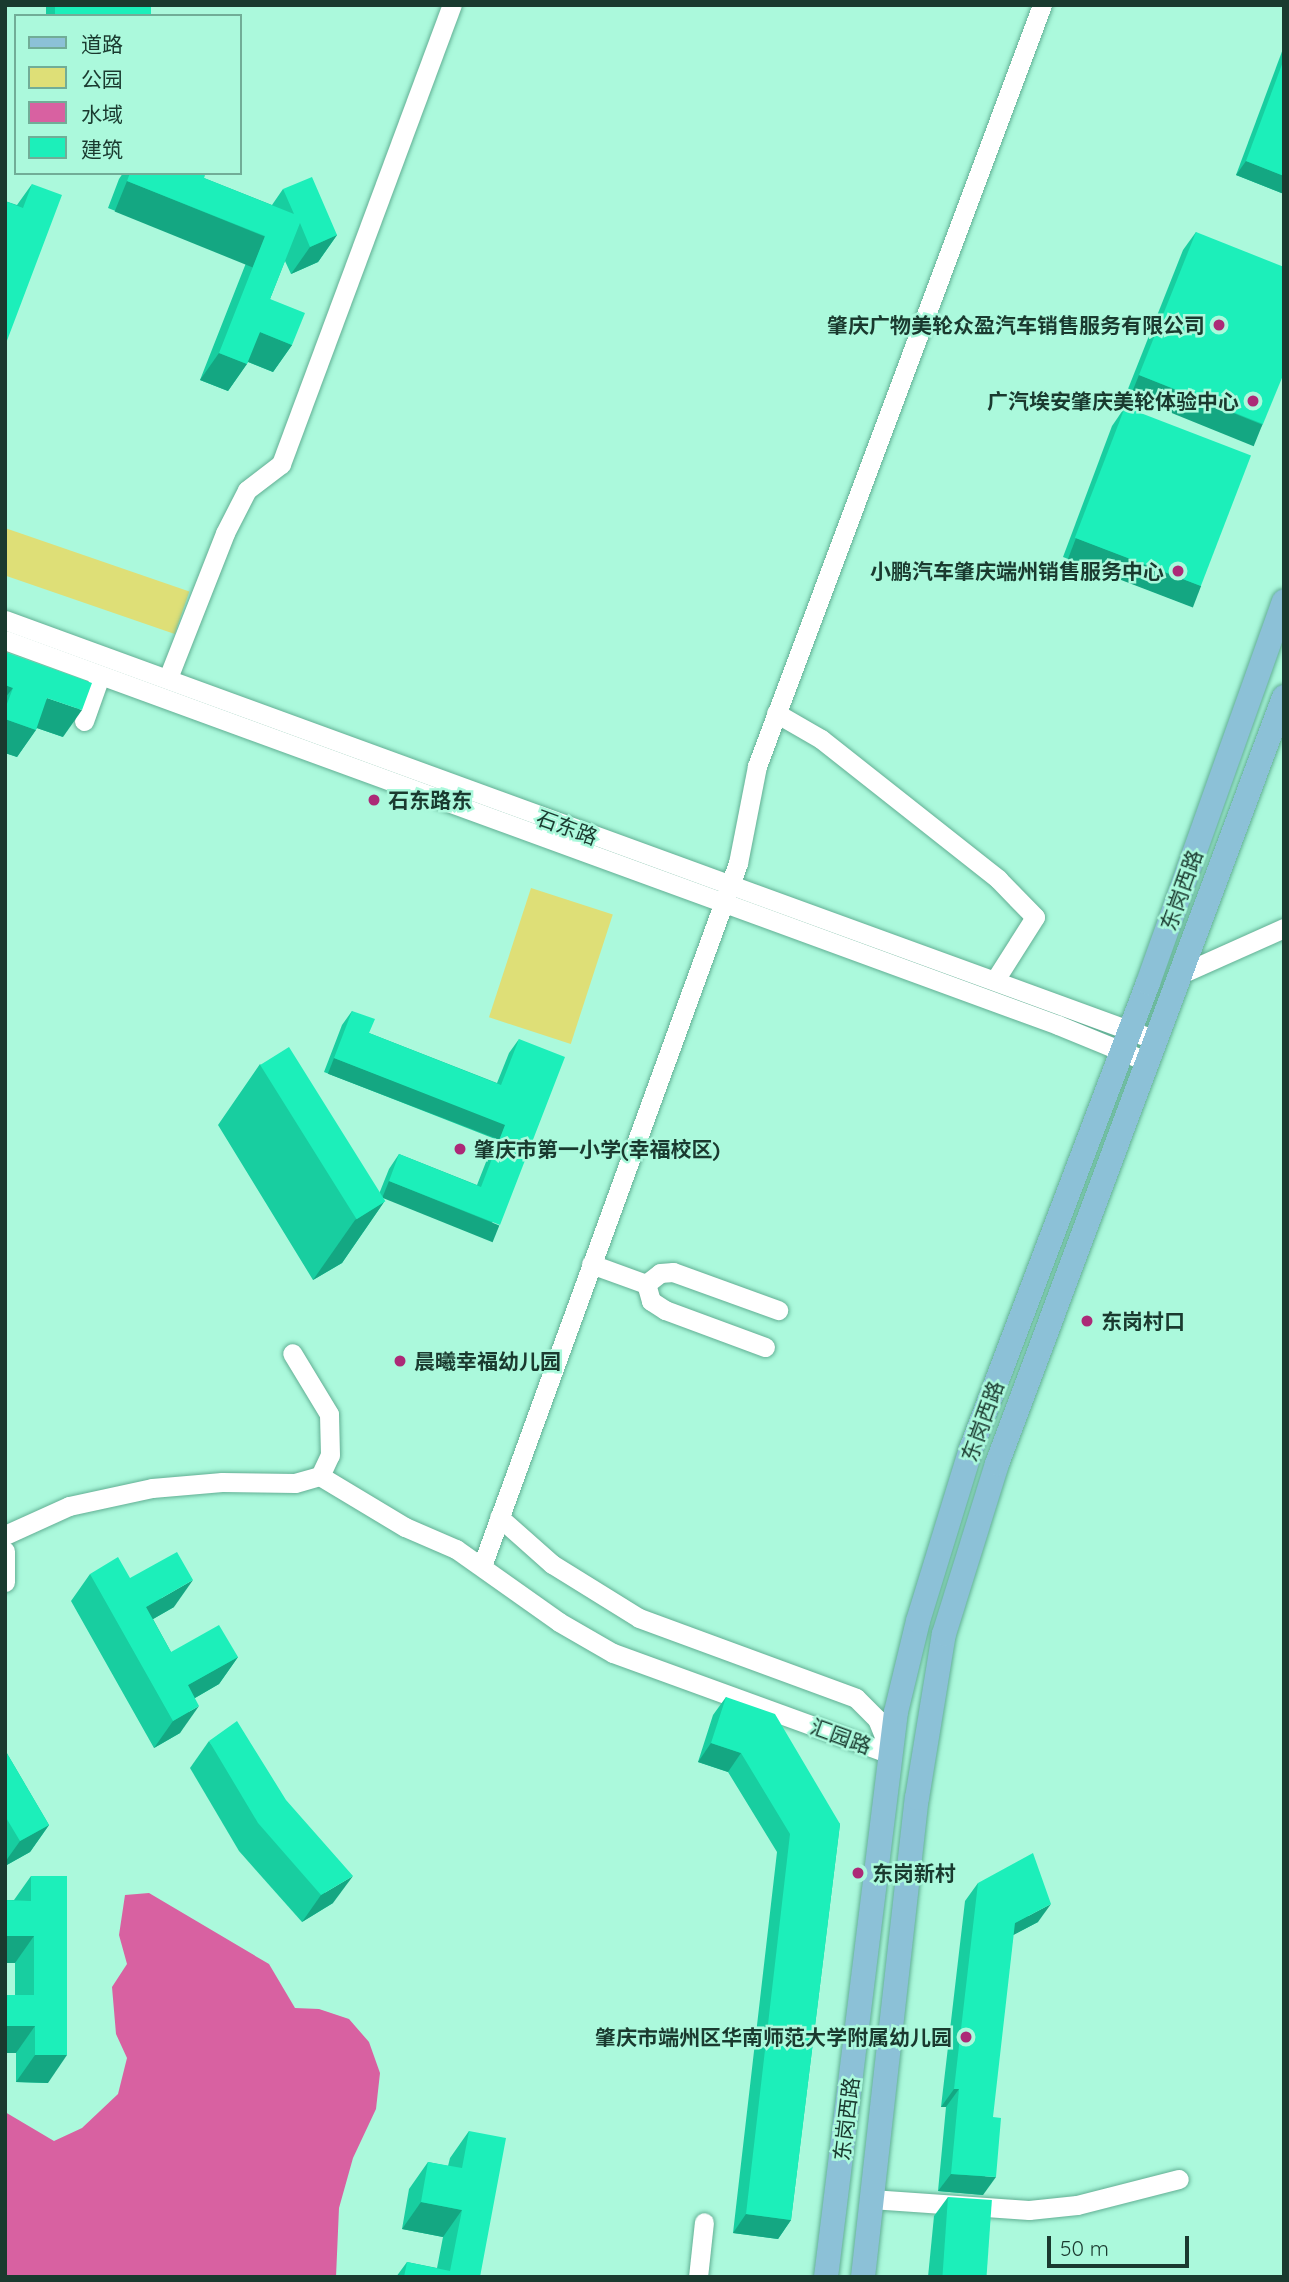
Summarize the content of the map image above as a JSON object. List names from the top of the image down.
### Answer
{
  "streets": {
    "main road": ["东岗西路"],
    "street": ["石东路", "汇园路"]
  },
  "crossings": [
    ["石东路", "东岗西路"],
    ["东岗西路", "汇园路"]
  ],
  "places": [
    "肇庆广物美轮众盈汽车销售服务有限公司",
    "广汽埃安肇庆美轮体验中心",
    "小鹏汽车肇庆端州销售服务中心",
    "石东路东",
    "肇庆市第一小学(幸福校区)",
    "东岗村口",
    "晨曦幸福幼儿园",
    "东岗新村",
    "肇庆市端州区华南师范大学附属幼儿园"
  ],
  "legend": [
    "道路",
    "公园",
    "水域",
    "建筑"
  ],
  "scale_bar": "50 m"
}
